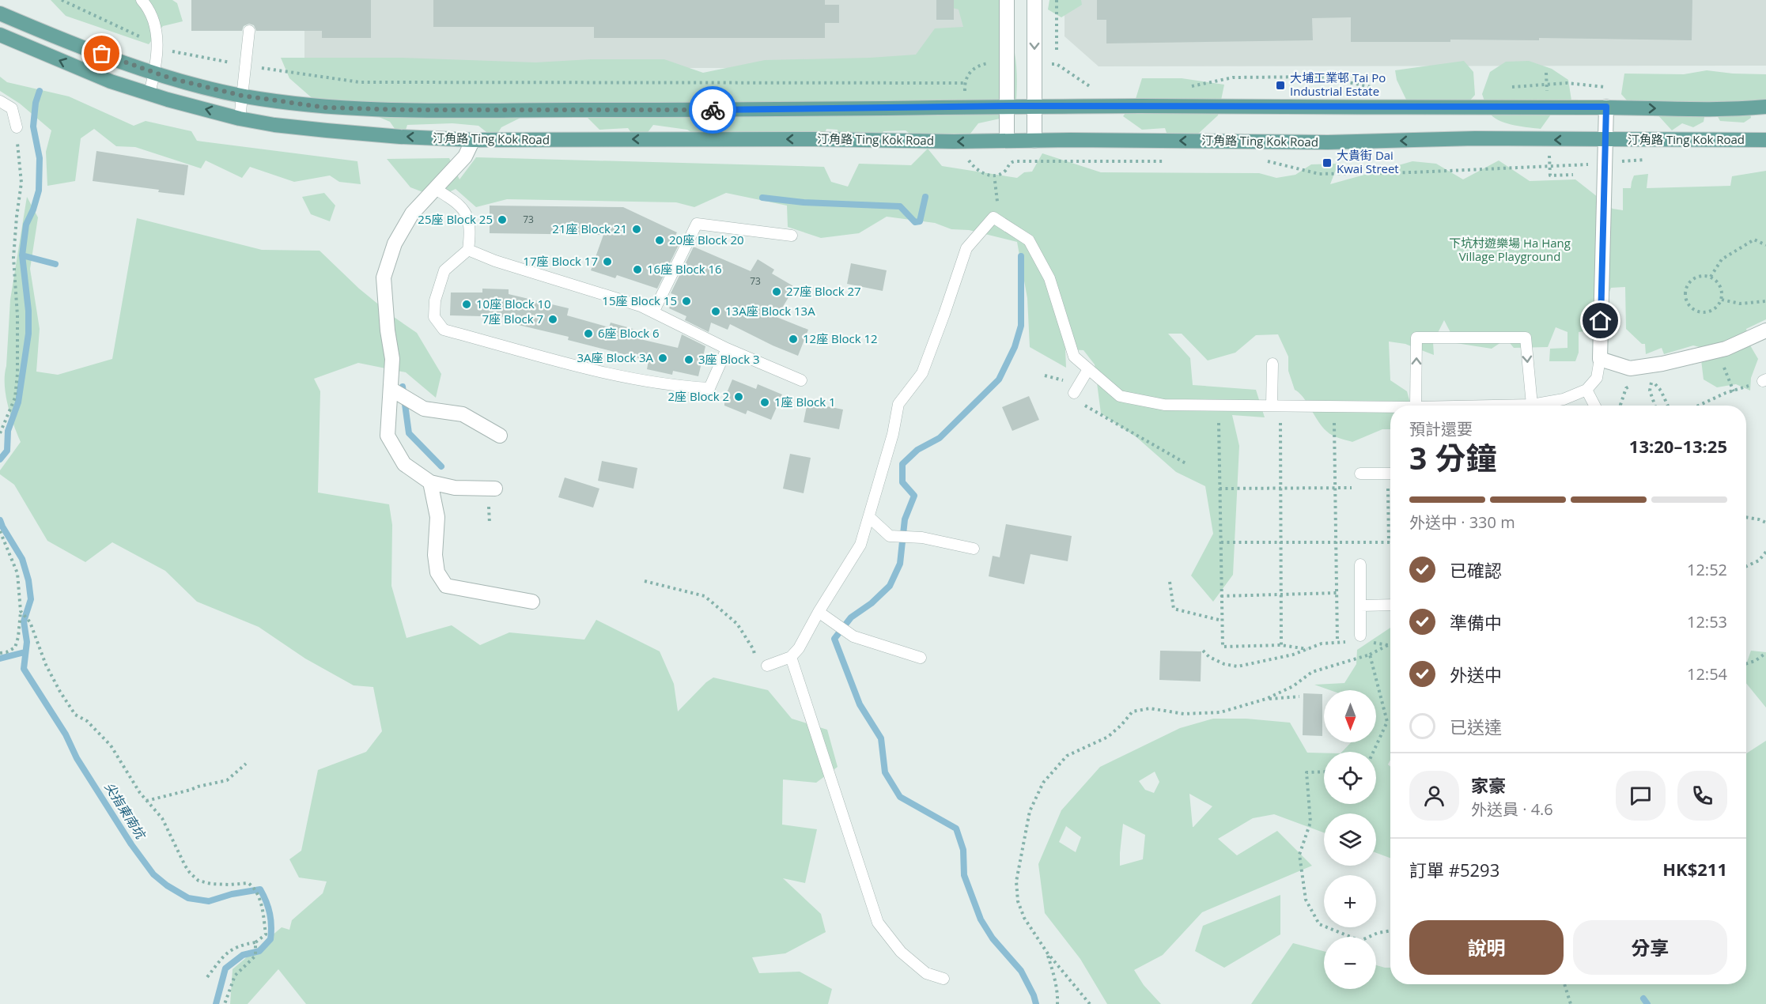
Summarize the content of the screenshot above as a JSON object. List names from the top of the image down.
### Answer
{
  "streets": {
    "main road": ["汀角路 Ting Kok Road"]
  },
  "water": ["尖指東南坑"],
  "parks": ["下坑村遊樂場 Ha Hang Village Playground"],
  "places": {
    "transit": ["大埔工業邨 Tai Po Industrial Estate", "大貴街 Dai Kwai Street"],
    "other": [
      "25座 Block 25",
      "21座 Block 21",
      "20座 Block 20",
      "17座 Block 17",
      "16座 Block 16",
      "27座 Block 27",
      "15座 Block 15",
      "10座 Block 10",
      "13A座 Block 13A",
      "7座 Block 7",
      "6座 Block 6",
      "12座 Block 12",
      "3A座 Block 3A",
      "3座 Block 3",
      "2座 Block 2",
      "1座 Block 1"
    ]
  },
  "house_numbers": ["73", "73"],
  "north": "bottom",
  "page": {
    "heading": ["3 分鐘", "預計還要", "13:20–13:25"],
    "panel": [
      "家豪",
      "外送員 · 4.6",
      "訂單 #5293",
      "HK$211"
    ],
    "bar": "外送中 · 330 m",
    "list": [
      ["已確認", "12:52"],
      ["準備中", "12:53"],
      ["外送中", "12:54"],
      "已送達"
    ],
    "map_buttons": ["+", "−"],
    "buttons": ["說明", "分享"]
  }
}
